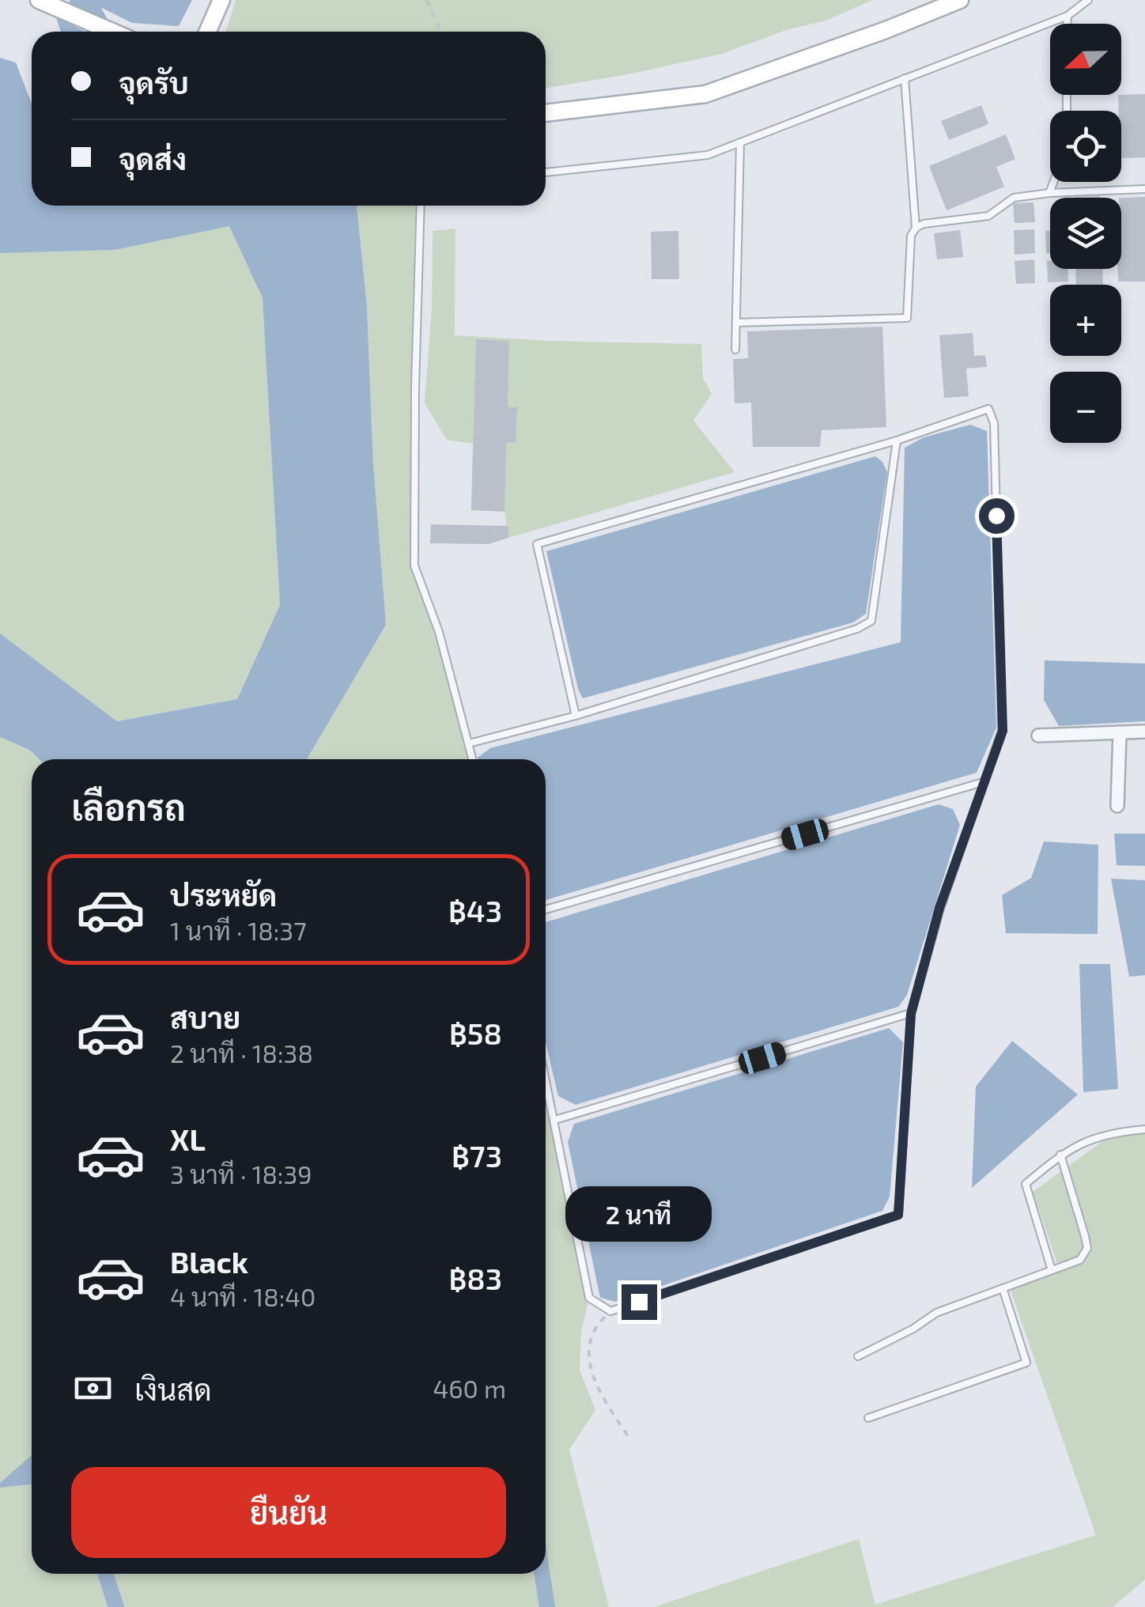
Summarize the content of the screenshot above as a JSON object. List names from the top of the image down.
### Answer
{
  "north": "left",
  "page": {
    "map_buttons": ["+", "−"],
    "banner": ["จุดรับ", "จุดส่ง"],
    "heading": "เลือกรถ",
    "list": [
      {
        "name": "ประหยัด",
        "note": "1 นาที · 18:37",
        "value": "฿43"
      },
      {
        "name": "สบาย",
        "note": "2 นาที · 18:38",
        "value": "฿58"
      },
      {
        "name": "XL",
        "note": "3 นาที · 18:39",
        "value": "฿73"
      },
      {
        "name": "Black",
        "note": "4 นาที · 18:40",
        "value": "฿83"
      }
    ],
    "bubble": "2 นาที",
    "pay": ["เงินสด", "460 m"],
    "buttons": "ยืนยัน"
  }
}
